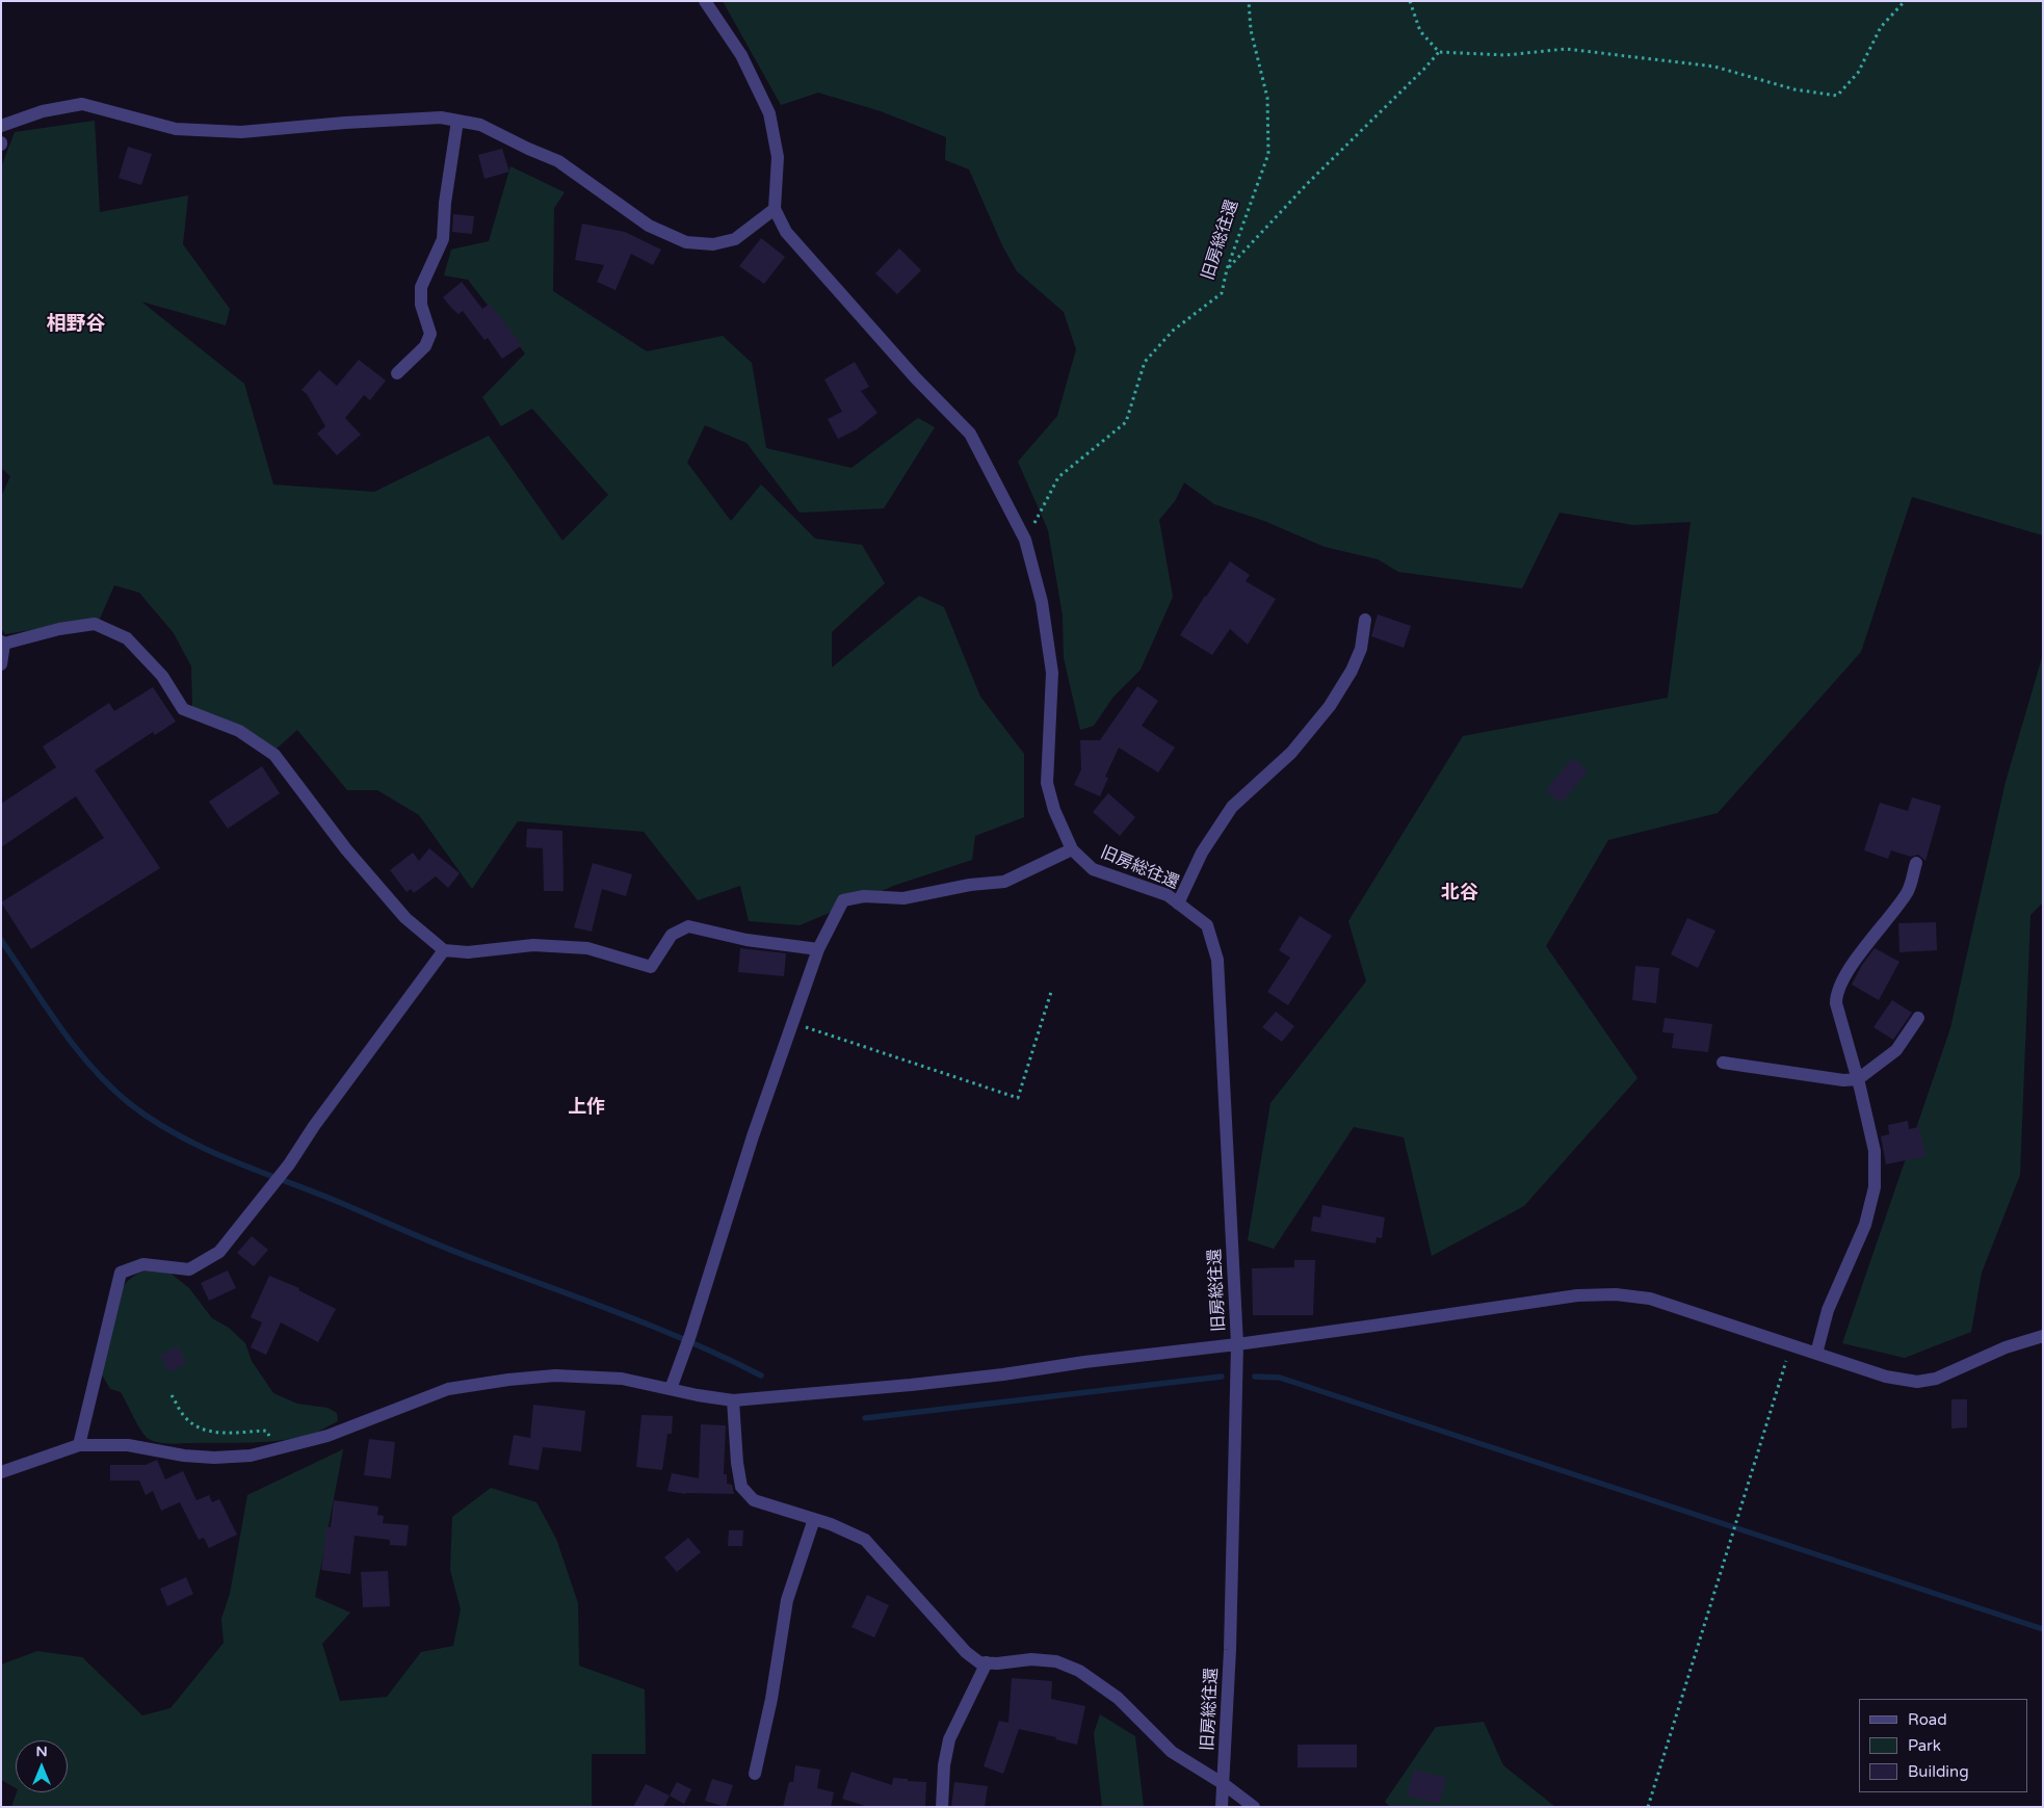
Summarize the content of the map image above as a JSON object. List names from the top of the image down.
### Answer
{
  "streets": {
    "street": ["旧房総往還"]
  },
  "districts": ["相野谷", "北谷", "上作"],
  "legend": ["Road", "Park", "Building"],
  "north": "top"
}
